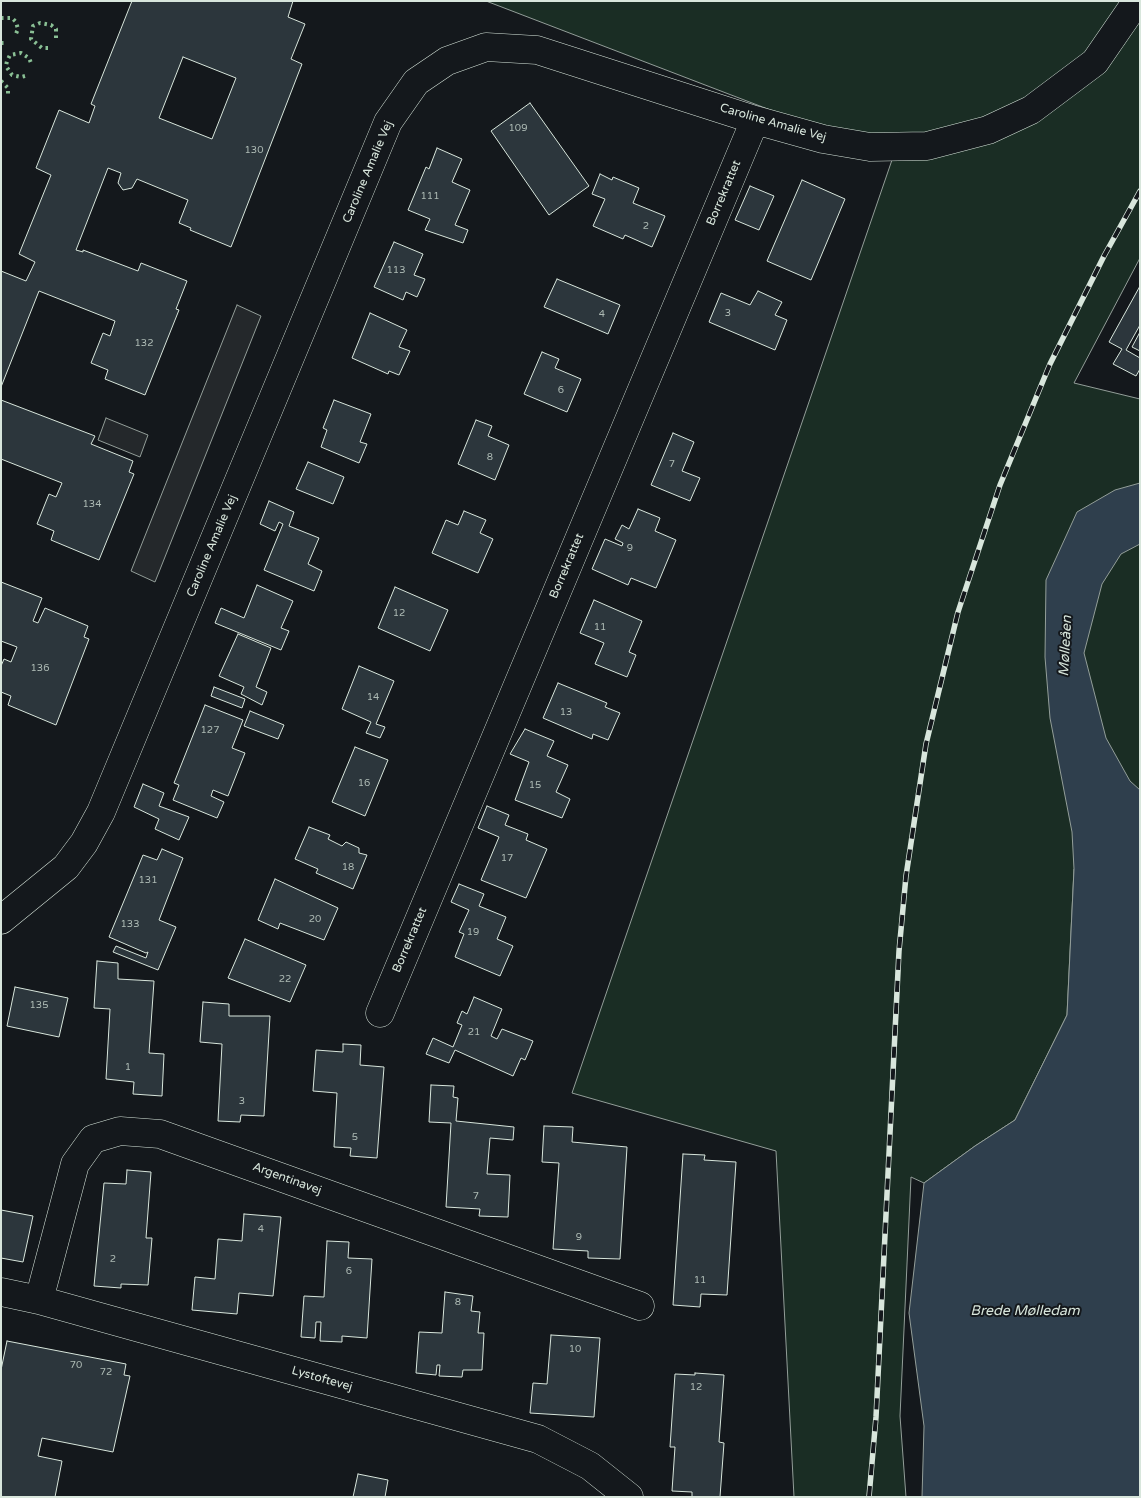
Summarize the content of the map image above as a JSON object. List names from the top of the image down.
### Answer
{
  "streets": {
    "street": [
      "Caroline Amalie Vej",
      "Borrekrattet",
      "Argentinavej",
      "Lystoftevej"
    ]
  },
  "crossings": [
    ["Caroline Amalie Vej", "Borrekrattet"],
    ["Argentinavej", "Lystoftevej"]
  ],
  "water": ["Mølleåen", "Brede Mølledam"],
  "house_numbers": [
    "109",
    "130",
    "111",
    "2",
    "113",
    "3",
    "4",
    "132",
    "6",
    "8",
    "7",
    "134",
    "9",
    "12",
    "11",
    "136",
    "14",
    "13",
    "127",
    "16",
    "15",
    "17",
    "18",
    "131",
    "20",
    "133",
    "19",
    "22",
    "135",
    "21",
    "1",
    "3",
    "5",
    "7",
    "4",
    "9",
    "2",
    "6",
    "11",
    "8",
    "10",
    "70",
    "72",
    "12"
  ]
}
